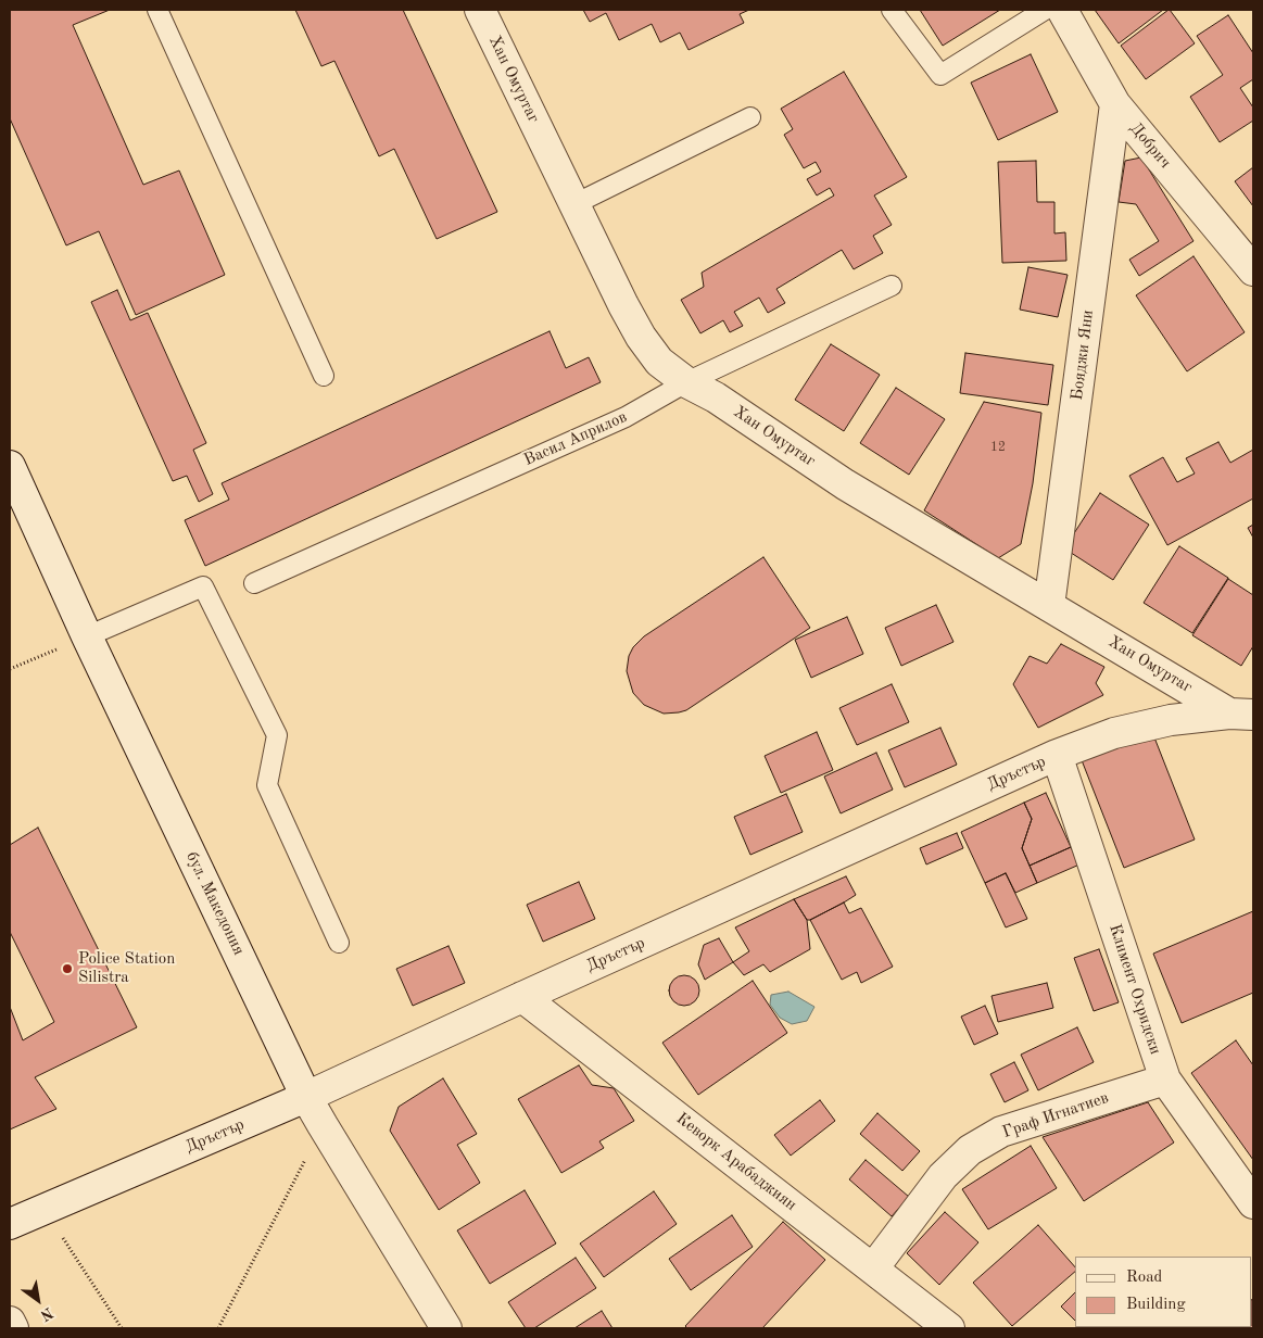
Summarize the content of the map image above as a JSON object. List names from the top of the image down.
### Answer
{
  "streets": {
    "street": [
      "Хан Омуртаг",
      "Добрич",
      "Бояджи Яни",
      "Дръстър",
      "бул. Македония",
      "Климент Охридски",
      "Граф Игнатиев",
      "Кеворк Арабаджиян"
    ],
    "lane": ["Васил Априлов"]
  },
  "crossings": [
    ["Хан Омуртаг", "Бояджи Яни"],
    ["Хан Омуртаг", "Васил Априлов"],
    ["Хан Омуртаг", "Дръстър"],
    ["Добрич", "Бояджи Яни"],
    ["Дръстър", "бул. Македония"],
    ["Дръстър", "Климент Охридски"],
    ["Дръстър", "Кеворк Арабаджиян"],
    ["Климент Охридски", "Граф Игнатиев"],
    ["Граф Игнатиев", "Кеворк Арабаджиян"]
  ],
  "places": ["Police Station Silistra"],
  "house_numbers": ["12"],
  "legend": ["Road", "Building"],
  "north": "bottom right"
}
